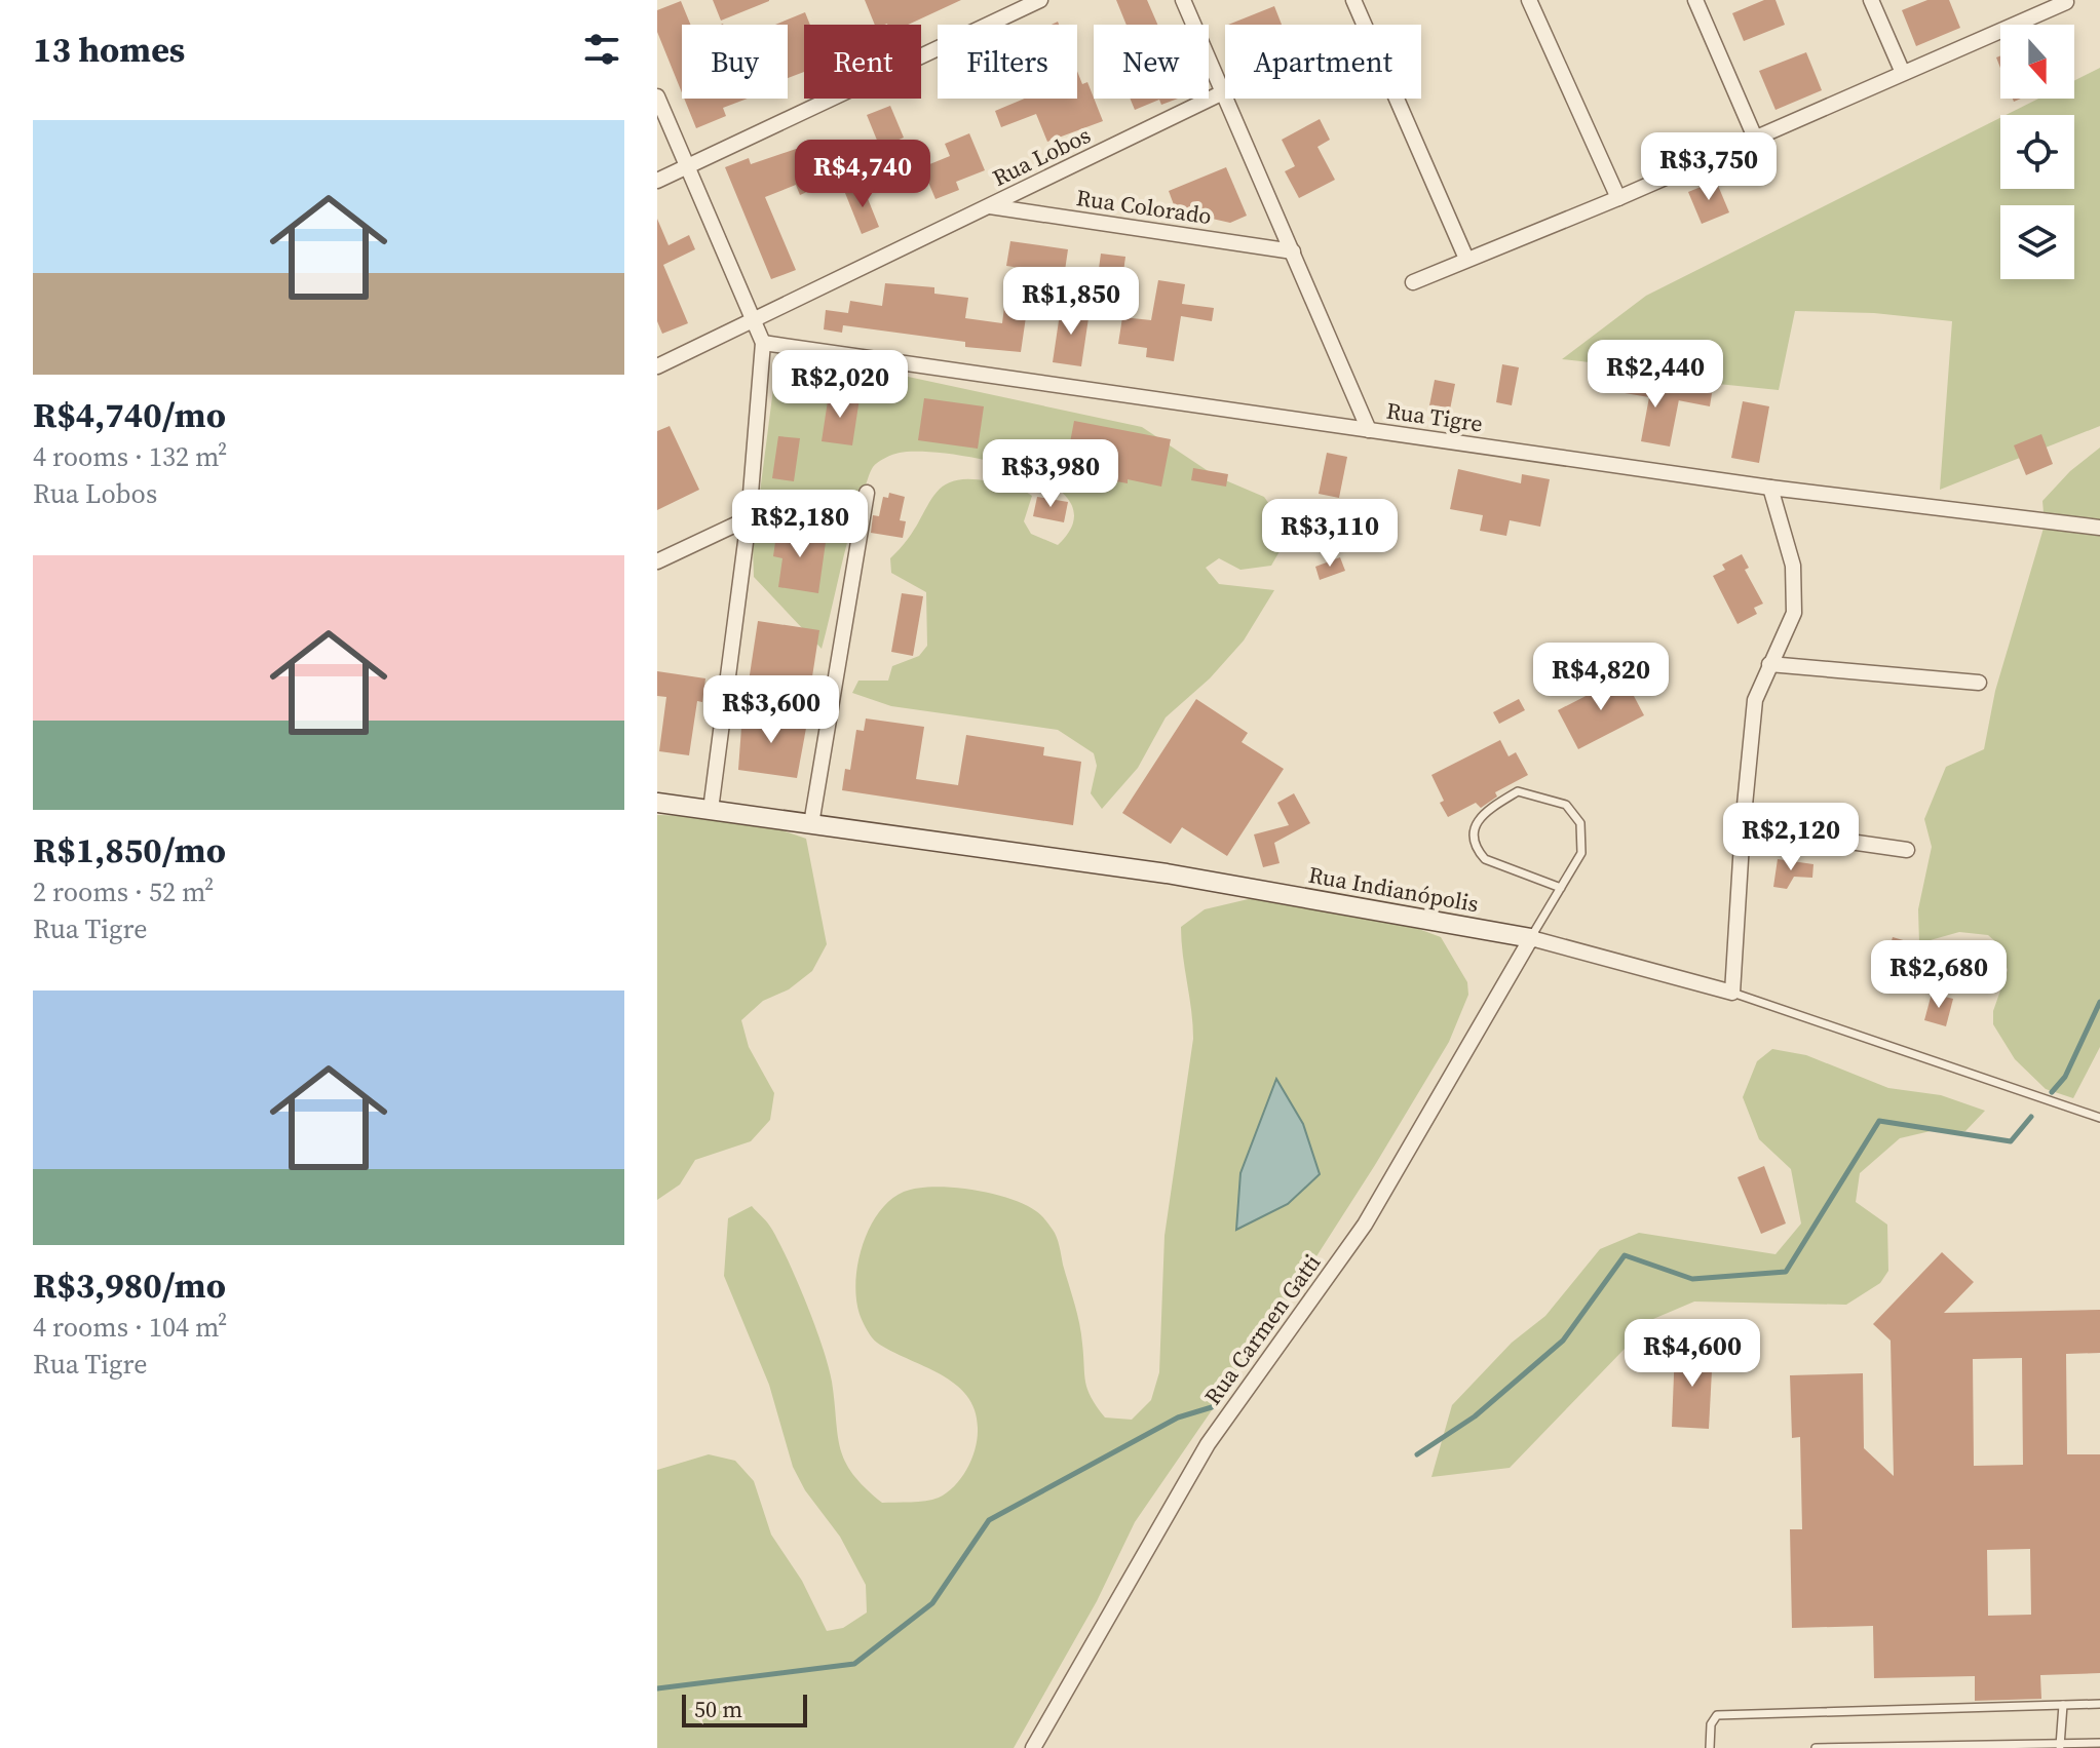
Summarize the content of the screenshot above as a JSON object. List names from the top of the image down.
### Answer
{
  "streets": {
    "street": [
      "Rua Lobos",
      "Rua Colorado",
      "Rua Tigre",
      "Rua Indianópolis",
      "Rua Carmen Gatti"
    ]
  },
  "crossings": [
    ["Rua Lobos", "Rua Colorado"],
    ["Rua Indianópolis", "Rua Carmen Gatti"]
  ],
  "scale_bar": "50 m",
  "north": "bottom",
  "page": {
    "heading": "13 homes",
    "chip": [
      "Buy",
      "Rent",
      "Filters",
      "New",
      "Apartment"
    ],
    "list": [
      {
        "name": "R$4,740/mo",
        "note": "4 rooms · 132 m² · Rua Lobos"
      },
      {
        "name": "R$1,850/mo",
        "note": "2 rooms · 52 m² · Rua Tigre"
      },
      {
        "name": "R$3,980/mo",
        "note": "4 rooms · 104 m² · Rua Tigre"
      }
    ],
    "price": [
      "R$3,750",
      "R$4,740",
      "R$1,850",
      "R$2,440",
      "R$2,020",
      "R$3,980",
      "R$2,180",
      "R$3,110",
      "R$4,820",
      "R$3,600",
      "R$2,120",
      "R$2,680",
      "R$4,600"
    ],
    "scale": "50 m"
  }
}
